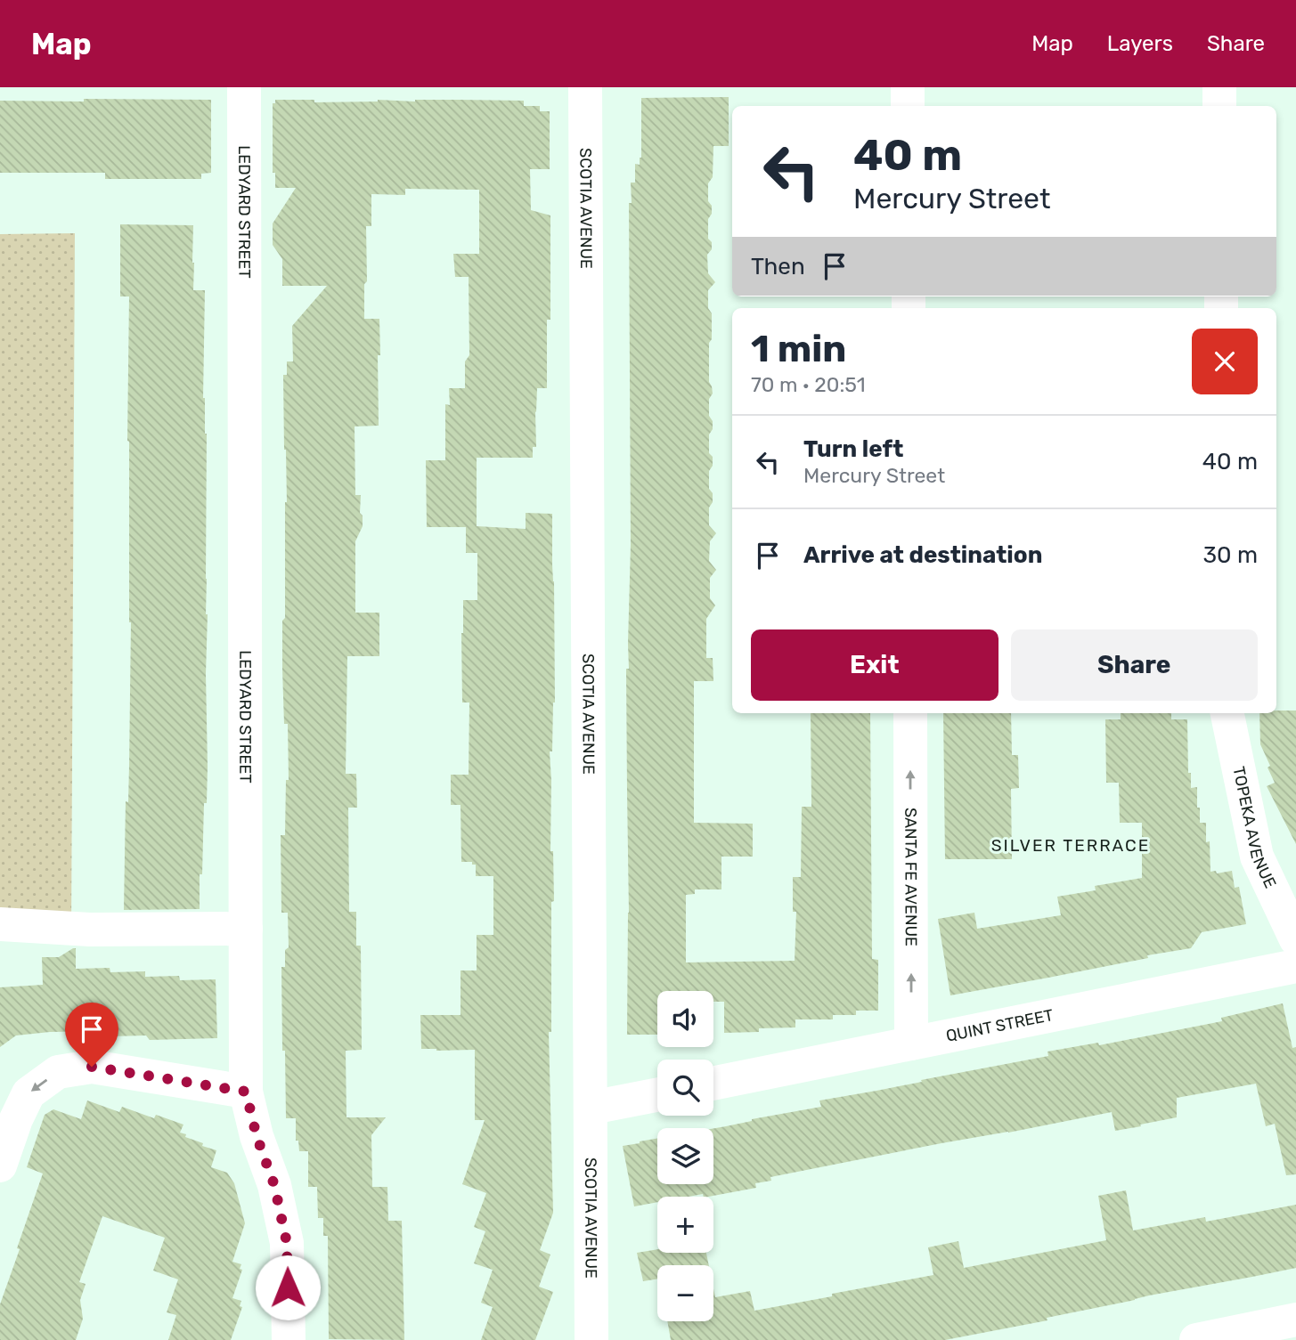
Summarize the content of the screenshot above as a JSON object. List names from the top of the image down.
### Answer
{
  "streets": {
    "street": [
      "SCOTIA AVENUE",
      "LEDYARD STREET",
      "TOPEKA AVENUE",
      "SANTA FE AVENUE",
      "QUINT STREET"
    ]
  },
  "crossings": [
    ["SANTA FE AVENUE", "QUINT STREET"]
  ],
  "one_way": ["SANTA FE AVENUE"],
  "districts": ["SILVER TERRACE"],
  "page": {
    "header": "Map",
    "nav": ["Map", "Layers", "Share"],
    "turn": ["40 m", "Mercury Street"],
    "then": "Then",
    "heading": ["1 min", "70 m · 20:51"],
    "list": [
      {
        "name": "Turn left",
        "note": "Mercury Street",
        "value": "40 m"
      },
      {
        "name": "Arrive at destination",
        "value": "30 m"
      }
    ],
    "buttons": ["Exit", "Share"],
    "map_buttons": ["+", "−"]
  }
}
